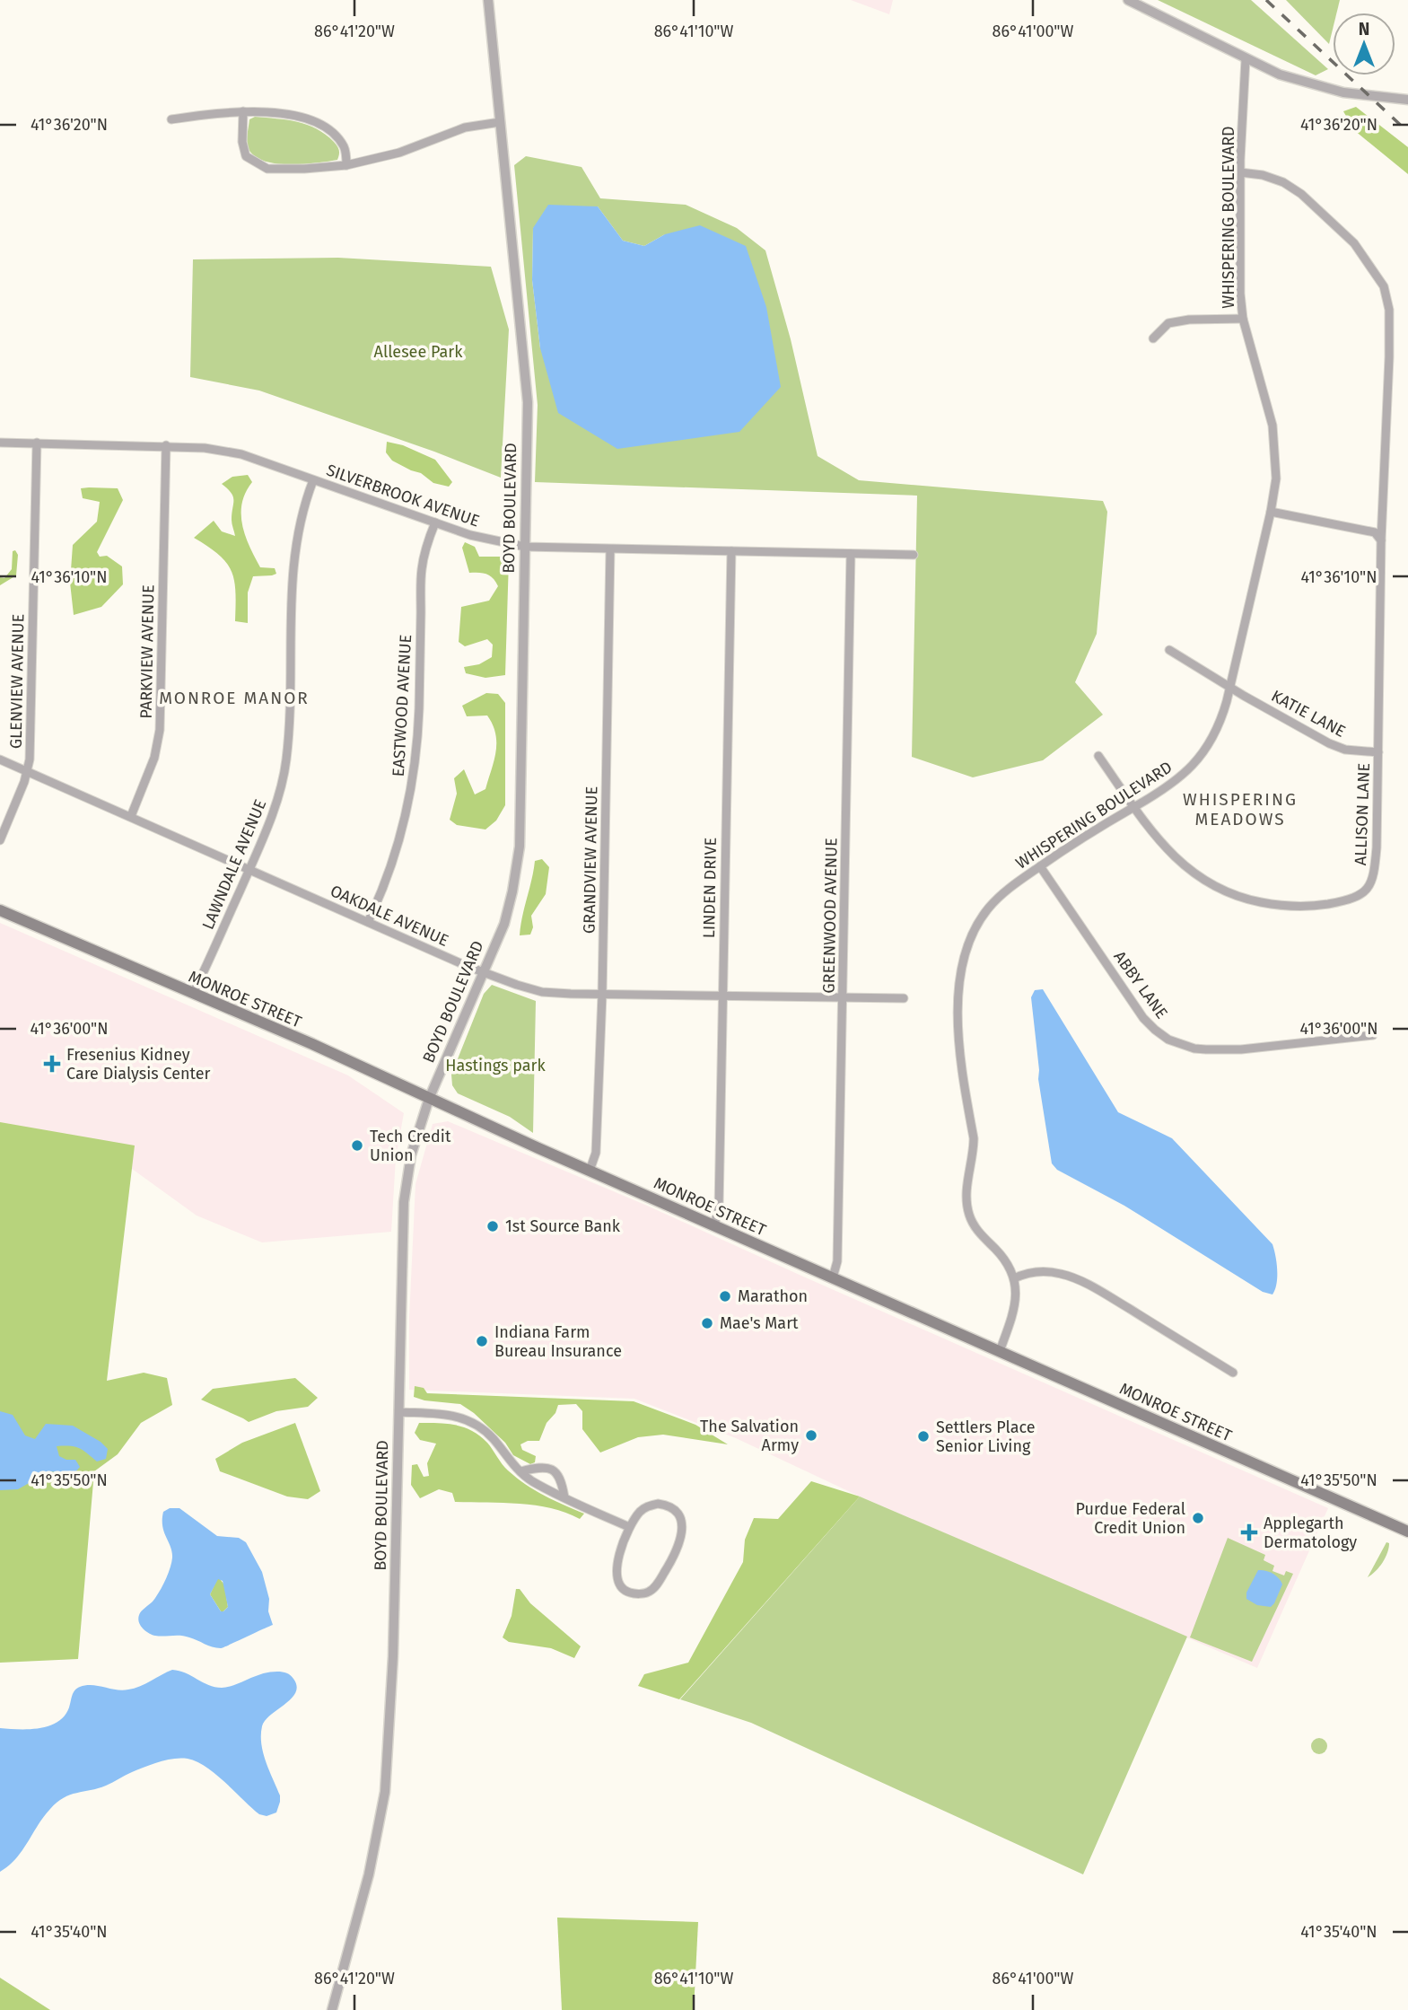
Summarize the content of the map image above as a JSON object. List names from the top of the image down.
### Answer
{
  "streets": {
    "main road": ["MONROE STREET"],
    "street": [
      "WHISPERING BOULEVARD",
      "SILVERBROOK AVENUE",
      "BOYD BOULEVARD",
      "PARKVIEW AVENUE",
      "GLENVIEW AVENUE",
      "EASTWOOD AVENUE",
      "KATIE LANE",
      "ALLISON LANE",
      "GRANDVIEW AVENUE",
      "LAWNDALE AVENUE",
      "LINDEN DRIVE",
      "OAKDALE AVENUE",
      "GREENWOOD AVENUE",
      "ABBY LANE"
    ]
  },
  "crossings": [
    ["WHISPERING BOULEVARD", "KATIE LANE"],
    ["WHISPERING BOULEVARD", "ALLISON LANE"],
    ["WHISPERING BOULEVARD", "ABBY LANE"],
    ["SILVERBROOK AVENUE", "BOYD BOULEVARD"],
    ["SILVERBROOK AVENUE", "PARKVIEW AVENUE"],
    ["SILVERBROOK AVENUE", "GLENVIEW AVENUE"],
    ["SILVERBROOK AVENUE", "EASTWOOD AVENUE"],
    ["SILVERBROOK AVENUE", "GRANDVIEW AVENUE"],
    ["SILVERBROOK AVENUE", "LAWNDALE AVENUE"],
    ["SILVERBROOK AVENUE", "LINDEN DRIVE"],
    ["SILVERBROOK AVENUE", "GREENWOOD AVENUE"],
    ["BOYD BOULEVARD", "OAKDALE AVENUE"],
    ["BOYD BOULEVARD", "MONROE STREET"],
    ["PARKVIEW AVENUE", "OAKDALE AVENUE"],
    ["GLENVIEW AVENUE", "OAKDALE AVENUE"],
    ["EASTWOOD AVENUE", "OAKDALE AVENUE"],
    ["KATIE LANE", "ALLISON LANE"],
    ["GRANDVIEW AVENUE", "OAKDALE AVENUE"],
    ["GRANDVIEW AVENUE", "MONROE STREET"],
    ["LAWNDALE AVENUE", "OAKDALE AVENUE"],
    ["LAWNDALE AVENUE", "MONROE STREET"],
    ["LINDEN DRIVE", "OAKDALE AVENUE"],
    ["LINDEN DRIVE", "MONROE STREET"],
    ["OAKDALE AVENUE", "GREENWOOD AVENUE"],
    ["GREENWOOD AVENUE", "MONROE STREET"]
  ],
  "districts": ["MONROE MANOR", "WHISPERING MEADOWS"],
  "parks": ["Allesee Park", "Hastings park"],
  "places": {
    "health": ["Fresenius Kidney Care Dialysis Center", "Applegarth Dermatology"],
    "other": [
      "Tech Credit Union",
      "1st Source Bank",
      "Marathon",
      "Mae's Mart",
      "Indiana Farm Bureau Insurance",
      "The Salvation Army",
      "Settlers Place Senior Living",
      "Purdue Federal Credit Union"
    ]
  },
  "north": "top",
  "coordinates": [
    "86°41'20\"W",
    "86°41'10\"W",
    "86°41'00\"W",
    "41°36'20\"N",
    "41°36'10\"N",
    "41°36'00\"N",
    "41°35'50\"N",
    "41°35'40\"N"
  ]
}
